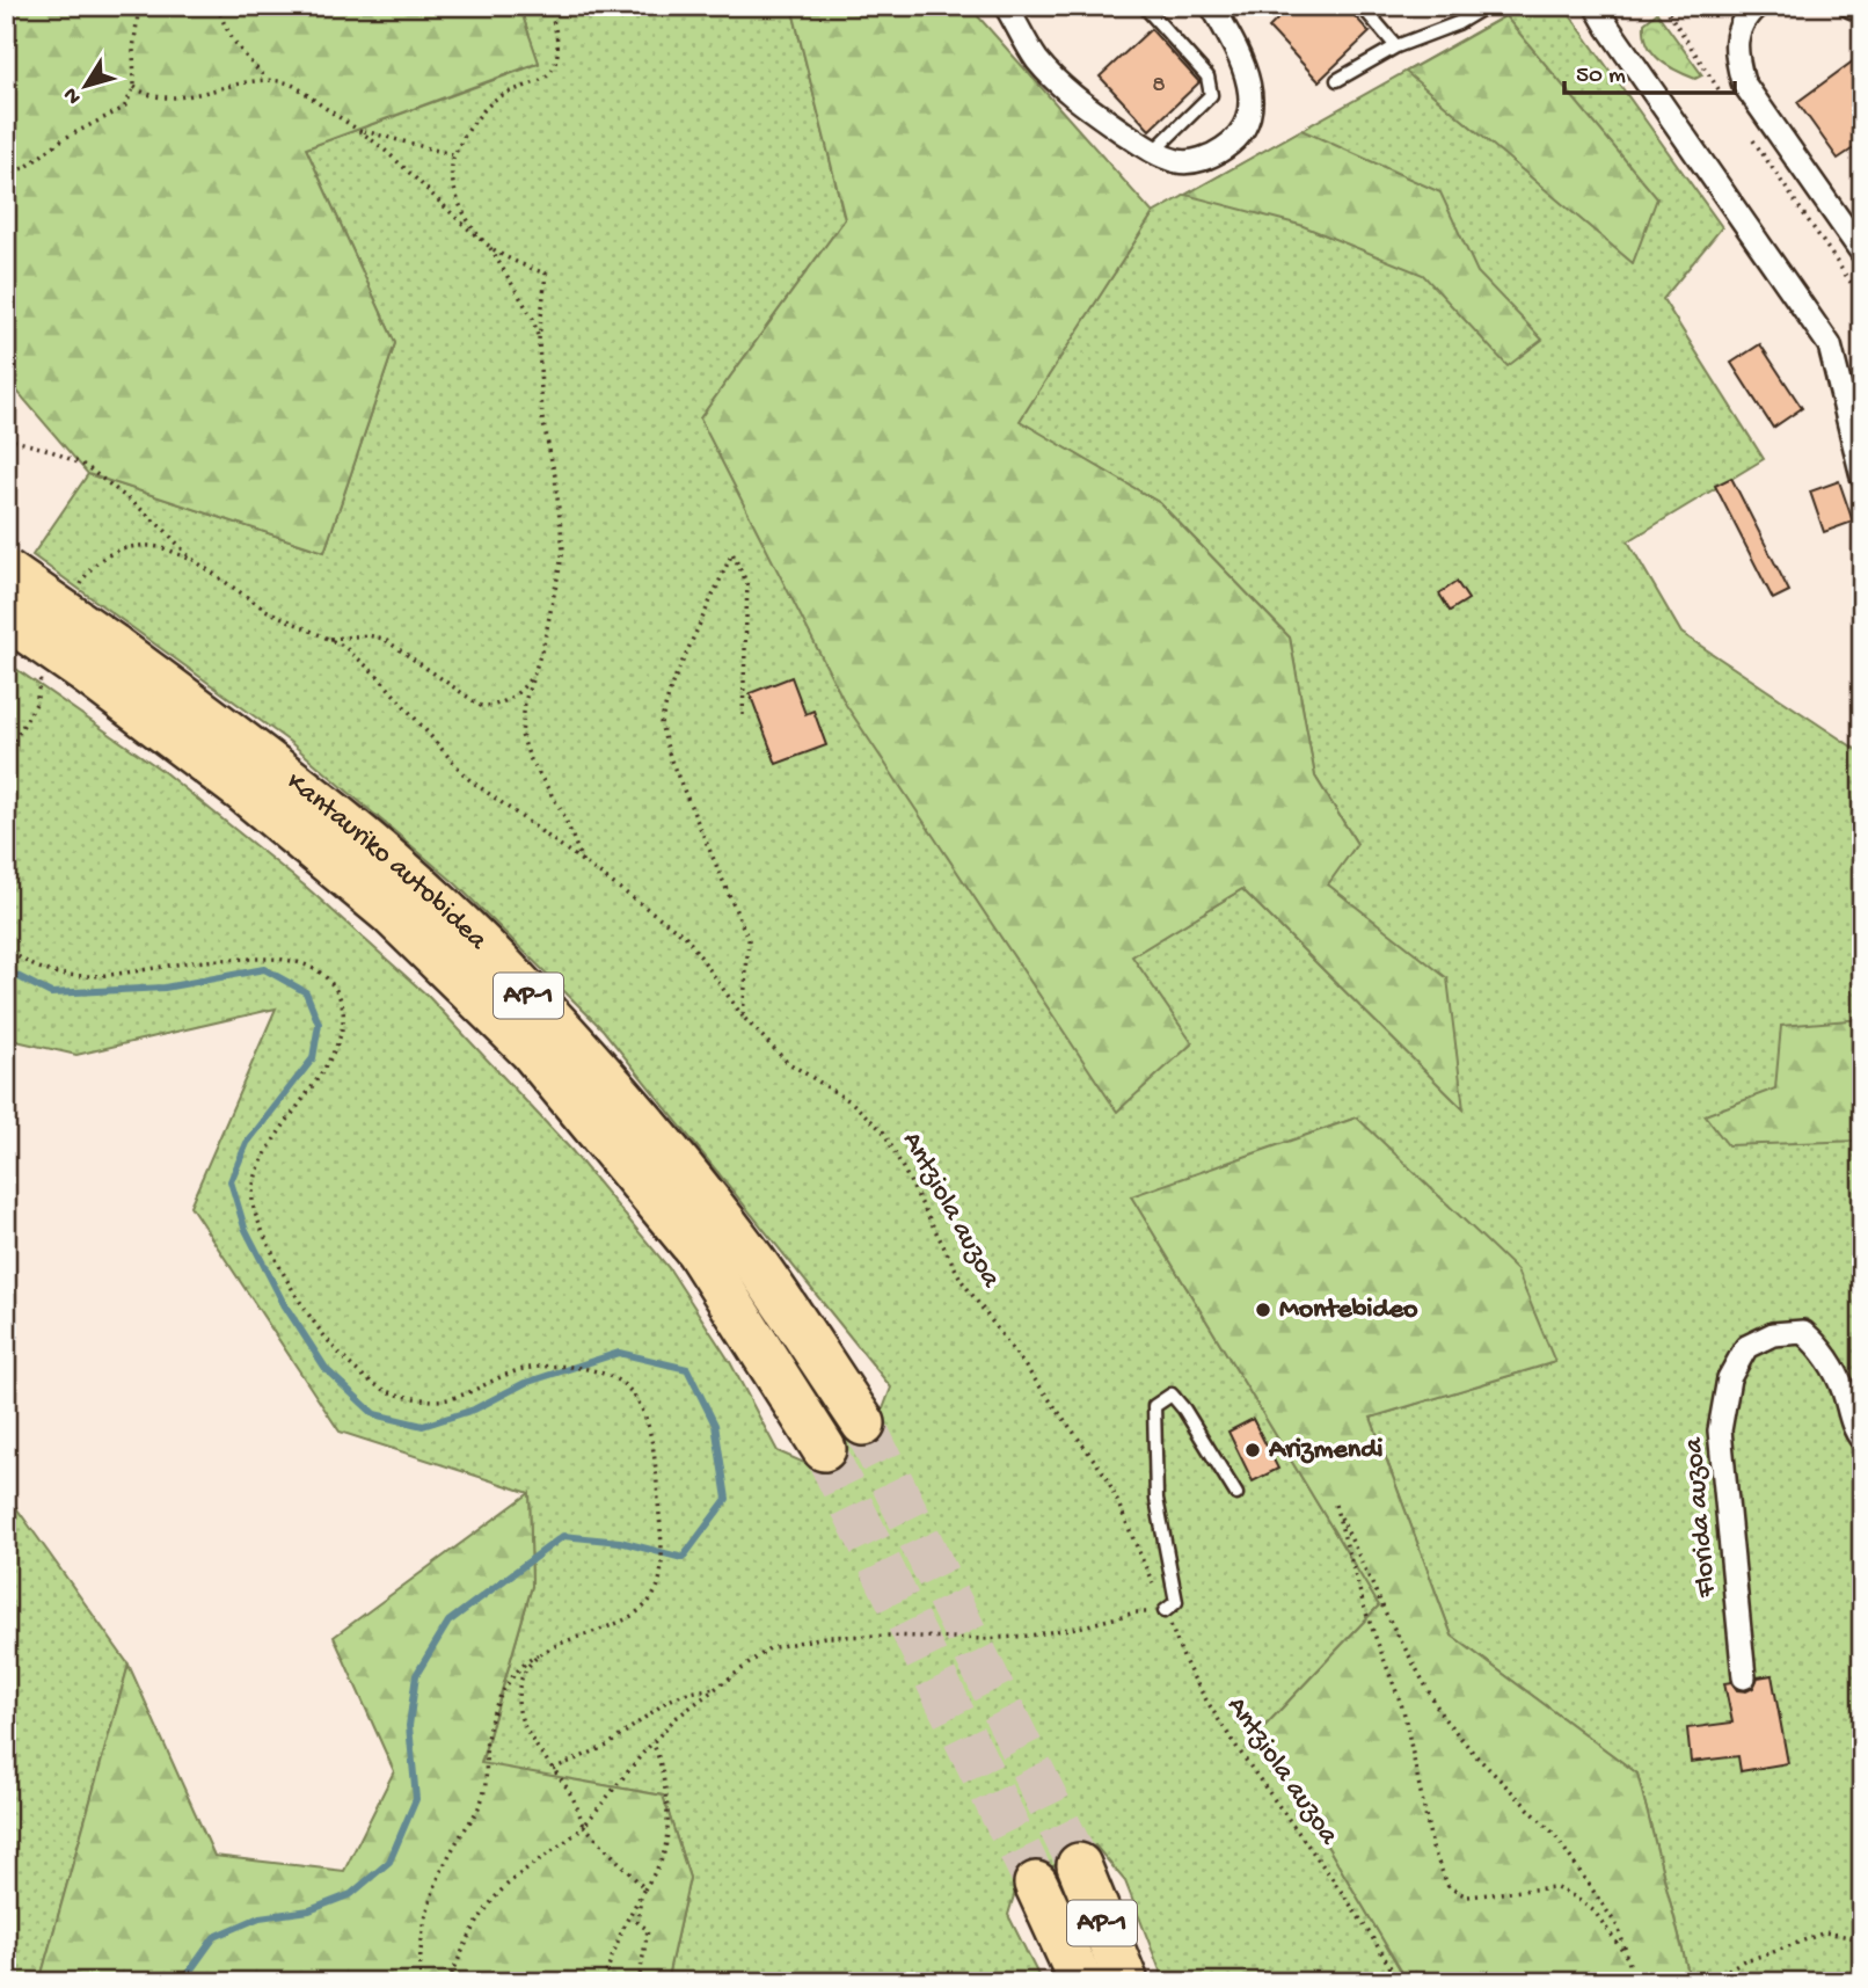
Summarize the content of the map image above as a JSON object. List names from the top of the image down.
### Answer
{
  "streets": {
    "highway": ["Kantauriko autobidea", "AP-1"],
    "street": ["Florida auzoa"],
    "path": ["Antziola auzoa"]
  },
  "crossings": [
    ["Kantauriko autobidea", "AP-1"]
  ],
  "places": ["Montebideo", "Arizmendi"],
  "house_numbers": ["8"],
  "scale_bar": "50 m",
  "north": "bottom left"
}
